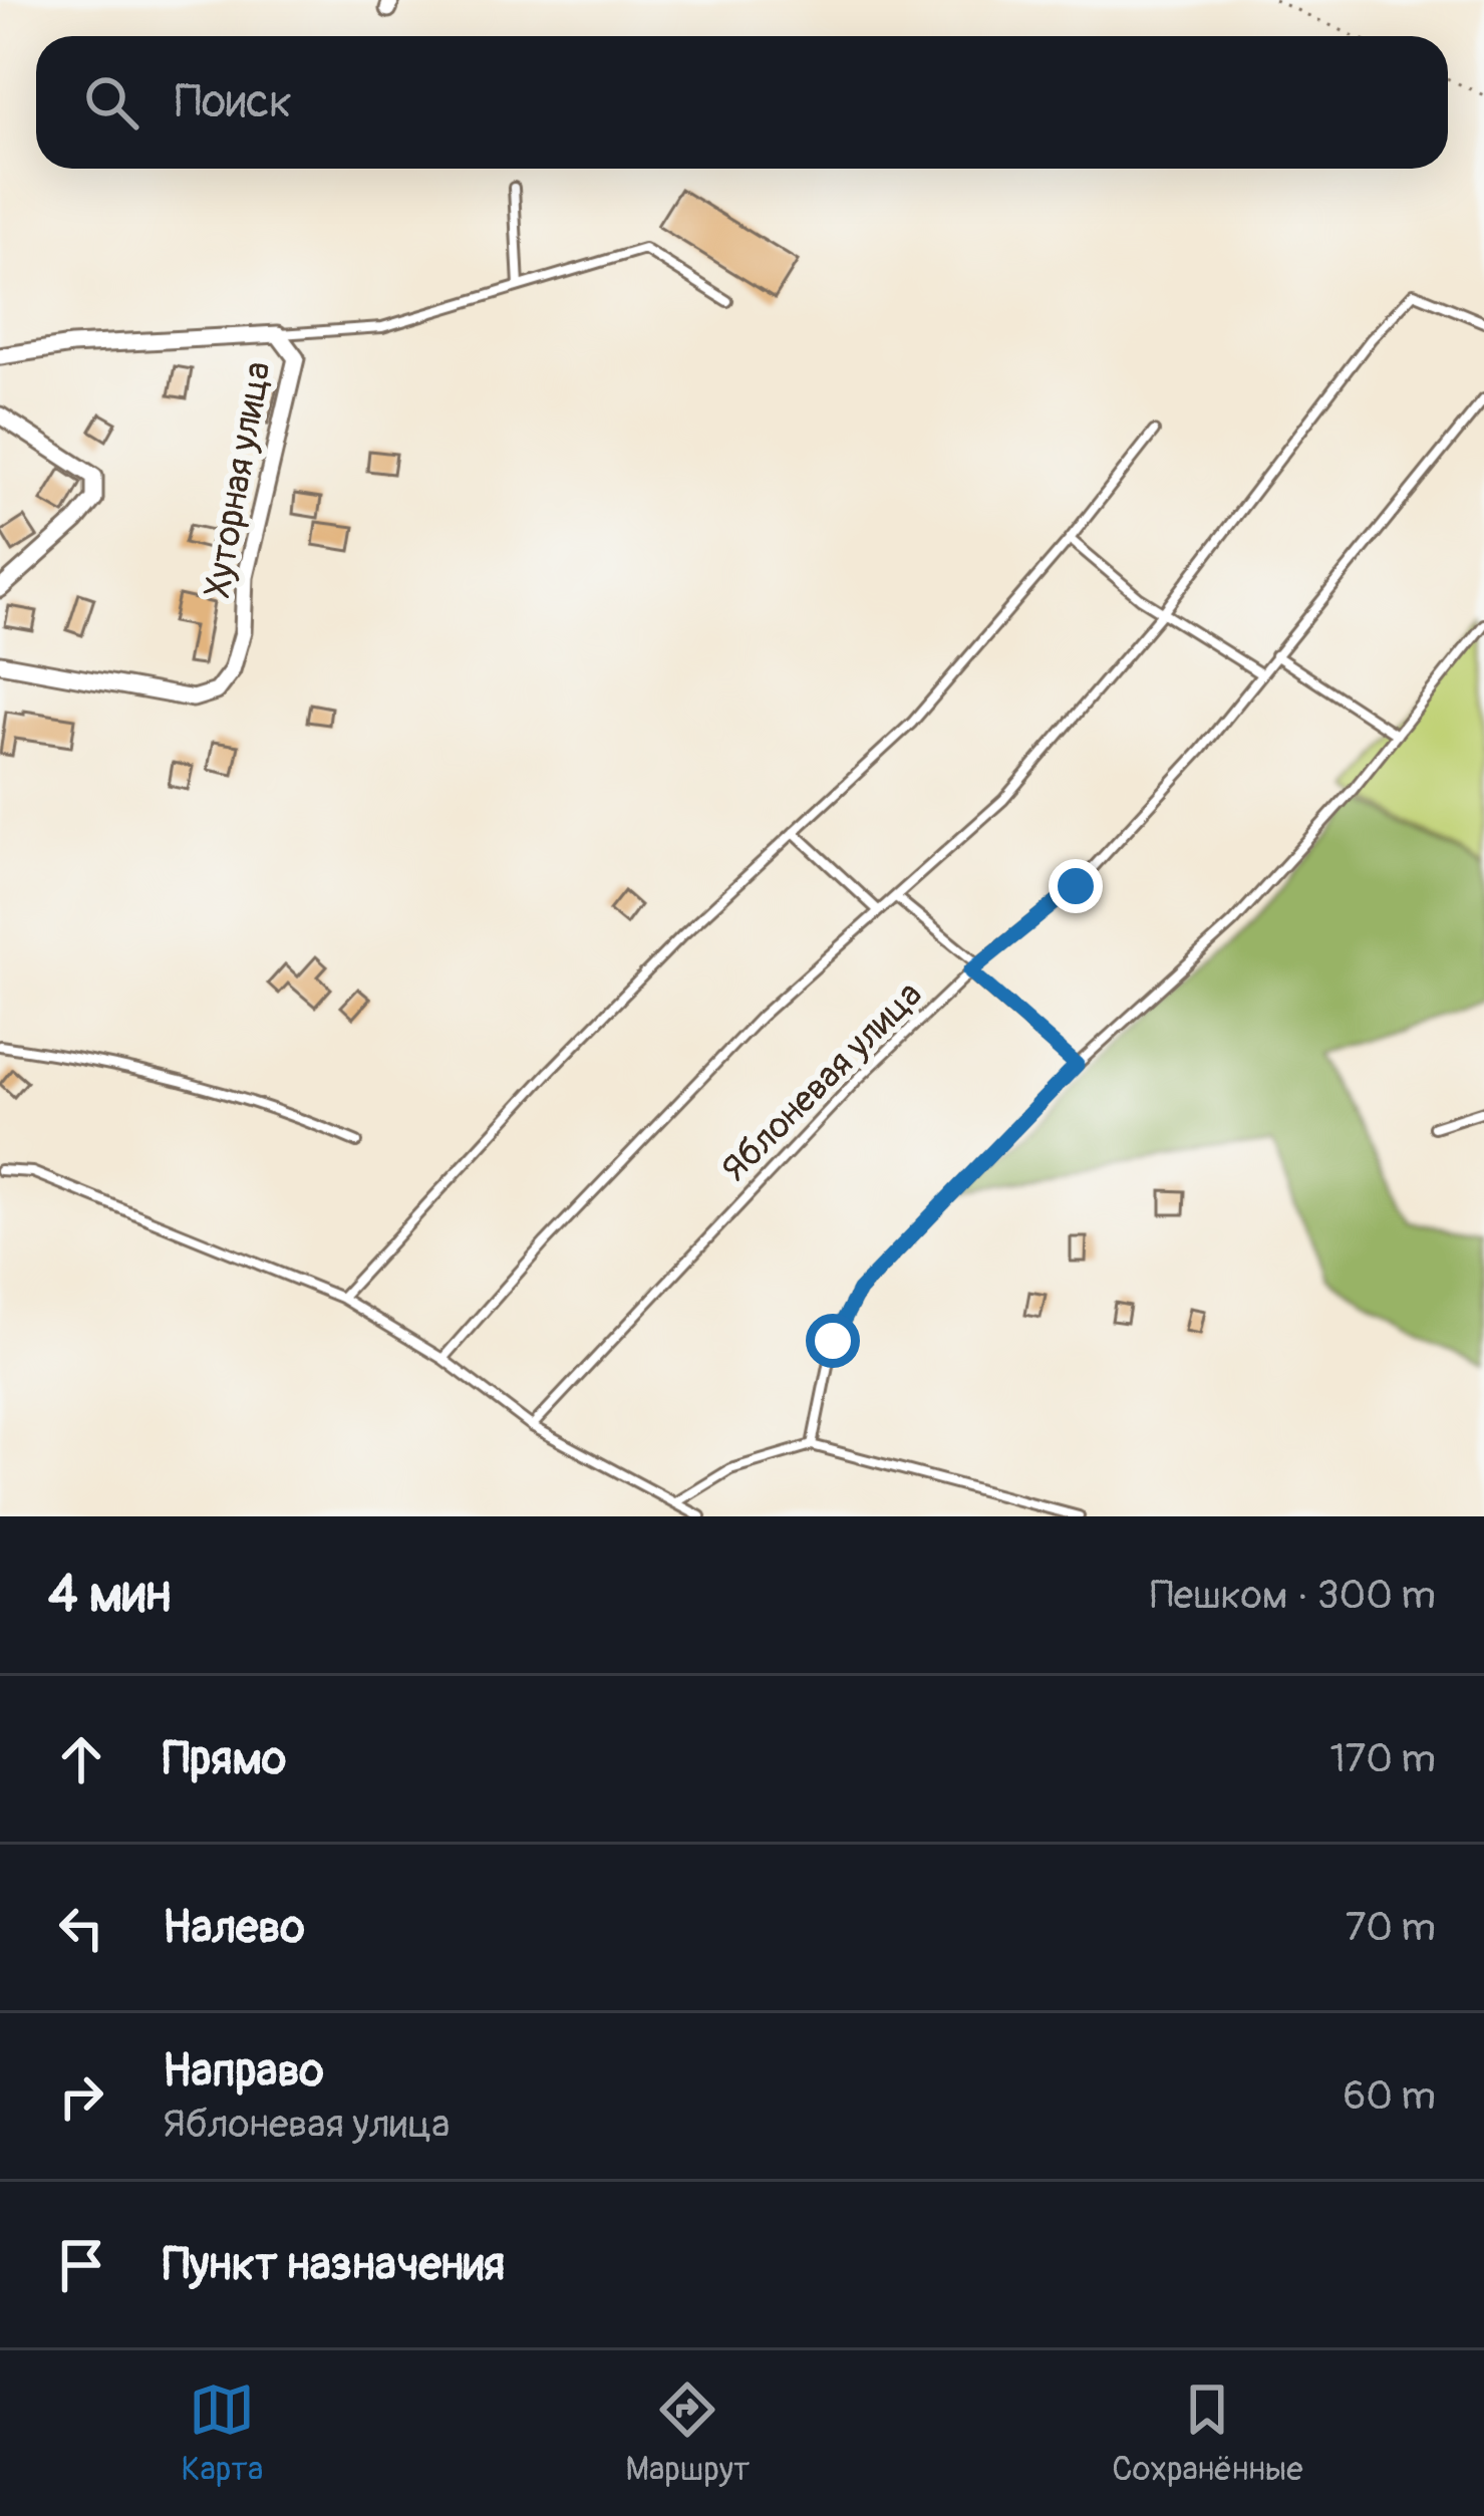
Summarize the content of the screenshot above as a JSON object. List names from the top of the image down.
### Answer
{
  "streets": {
    "street": ["Хуторная улица"],
    "lane": ["Яблоневая улица"]
  },
  "page": {
    "search": "Поиск",
    "heading": ["4 мин", "Пешком · 300 m"],
    "list": [
      ["Прямо", "170 m"],
      ["Налево", "70 m"],
      ["Направо", "Яблоневая улица", "60 m"],
      "Пункт назначения"
    ],
    "nav": ["Карта", "Маршрут", "Сохранённые"]
  }
}
